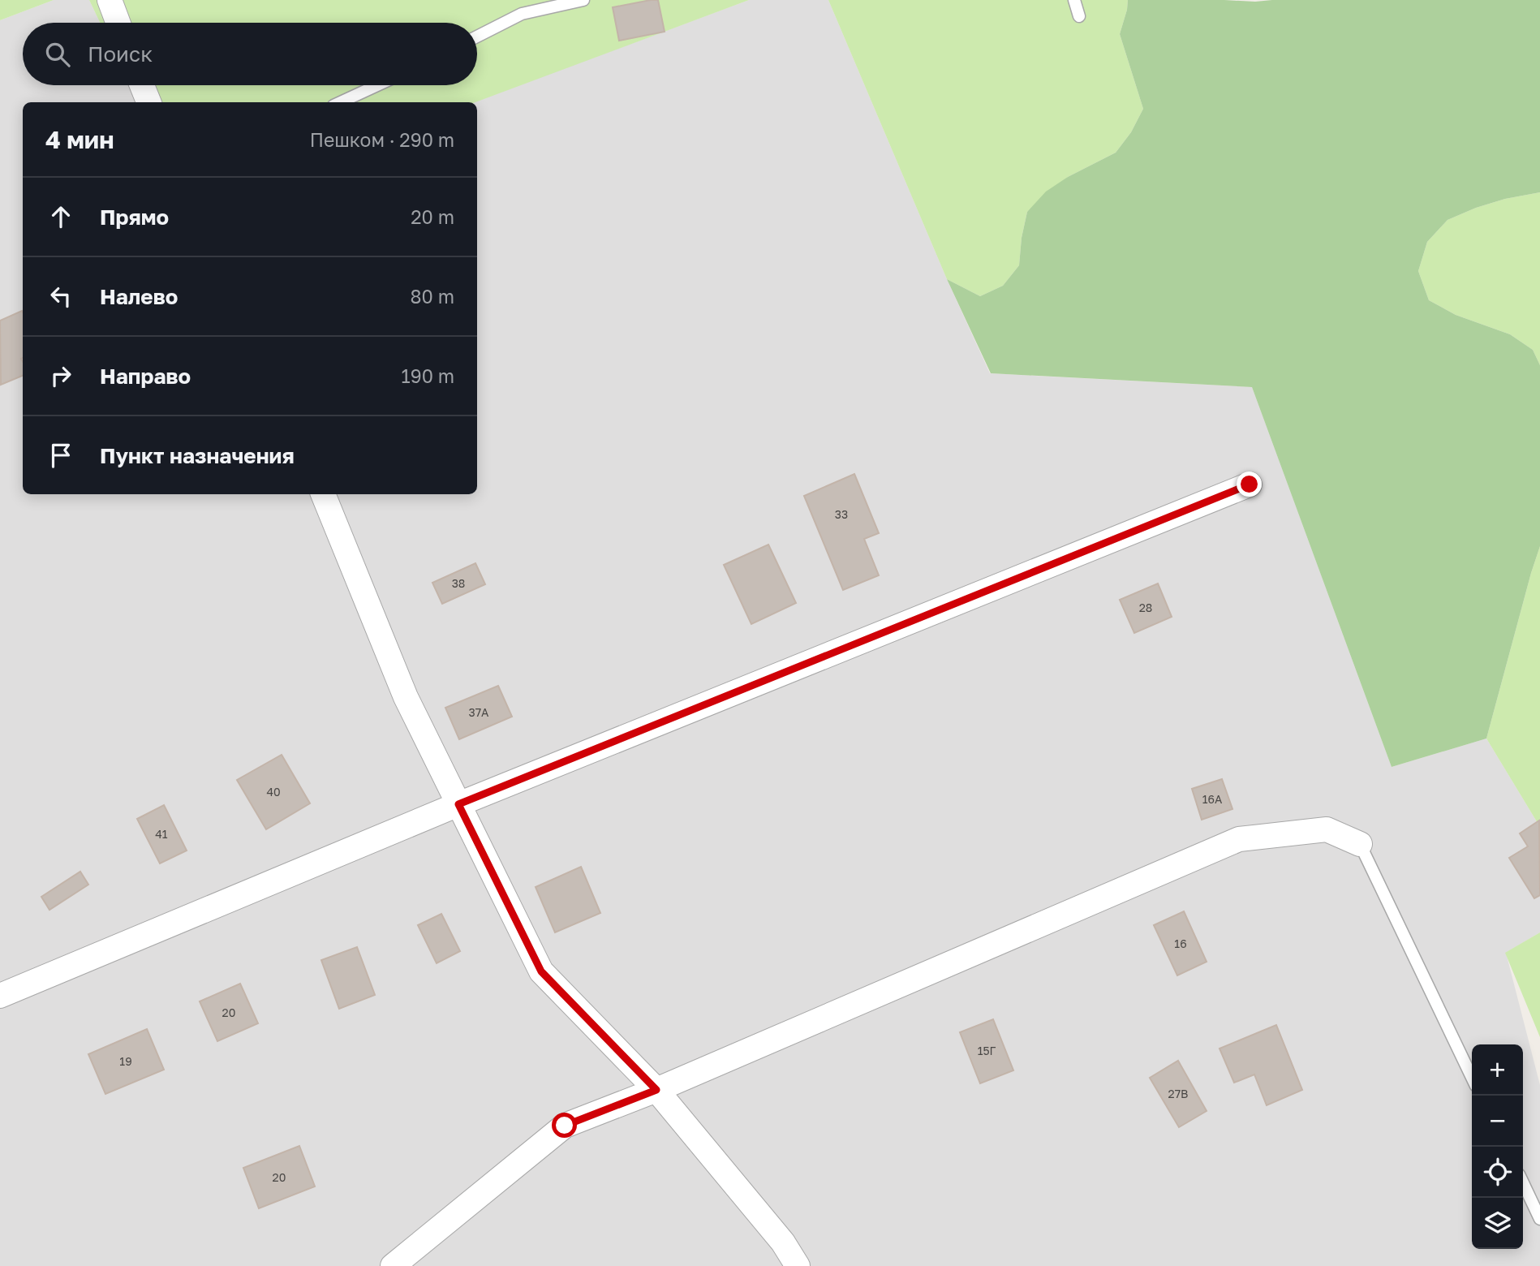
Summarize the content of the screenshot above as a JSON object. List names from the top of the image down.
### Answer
{
  "house_numbers": [
    "33",
    "38",
    "28",
    "37А",
    "40",
    "16А",
    "41",
    "16",
    "20",
    "15Г",
    "19",
    "27В",
    "20"
  ],
  "page": {
    "search": "Поиск",
    "heading": ["4 мин", "Пешком · 290 m"],
    "list": [
      ["Прямо", "20 m"],
      ["Налево", "80 m"],
      ["Направо", "190 m"],
      "Пункт назначения"
    ],
    "map_buttons": ["+", "−"]
  }
}
